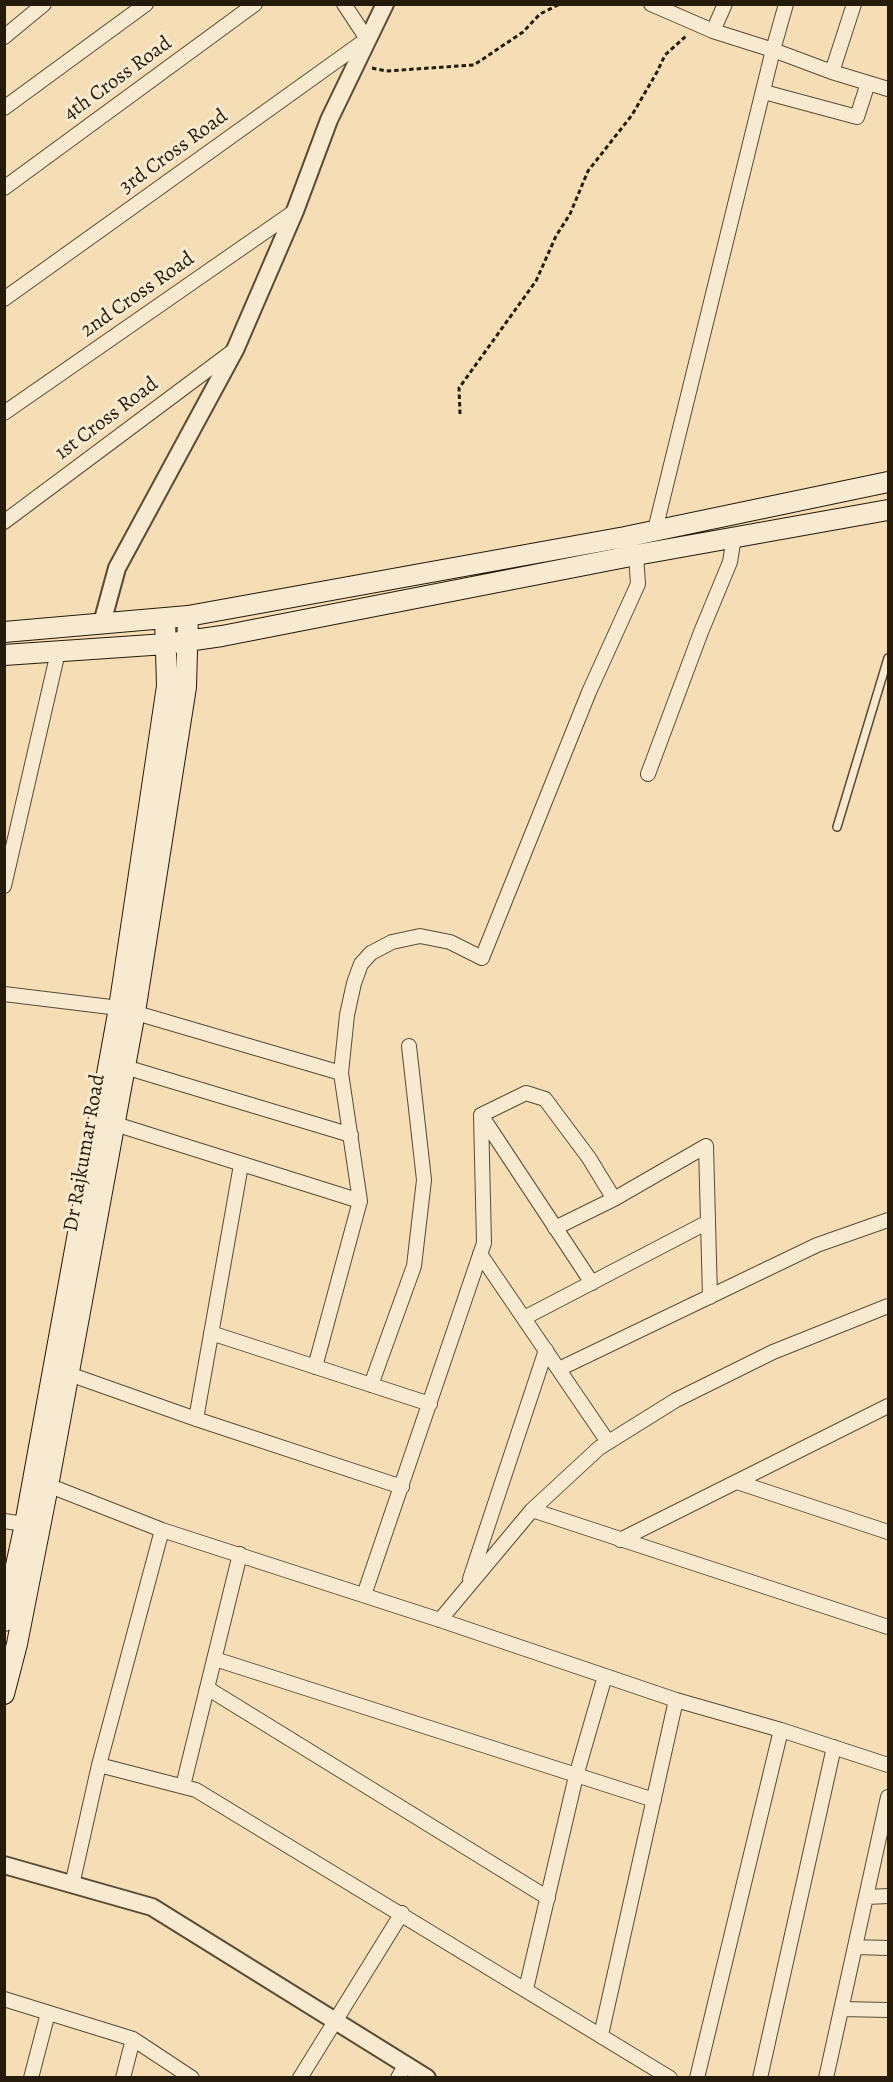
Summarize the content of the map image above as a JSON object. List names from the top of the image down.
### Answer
{
  "streets": {
    "main road": ["Dr Rajkumar Road"],
    "street": [
      "4th Cross Road",
      "3rd Cross Road",
      "2nd Cross Road",
      "1st Cross Road"
    ]
  }
}
